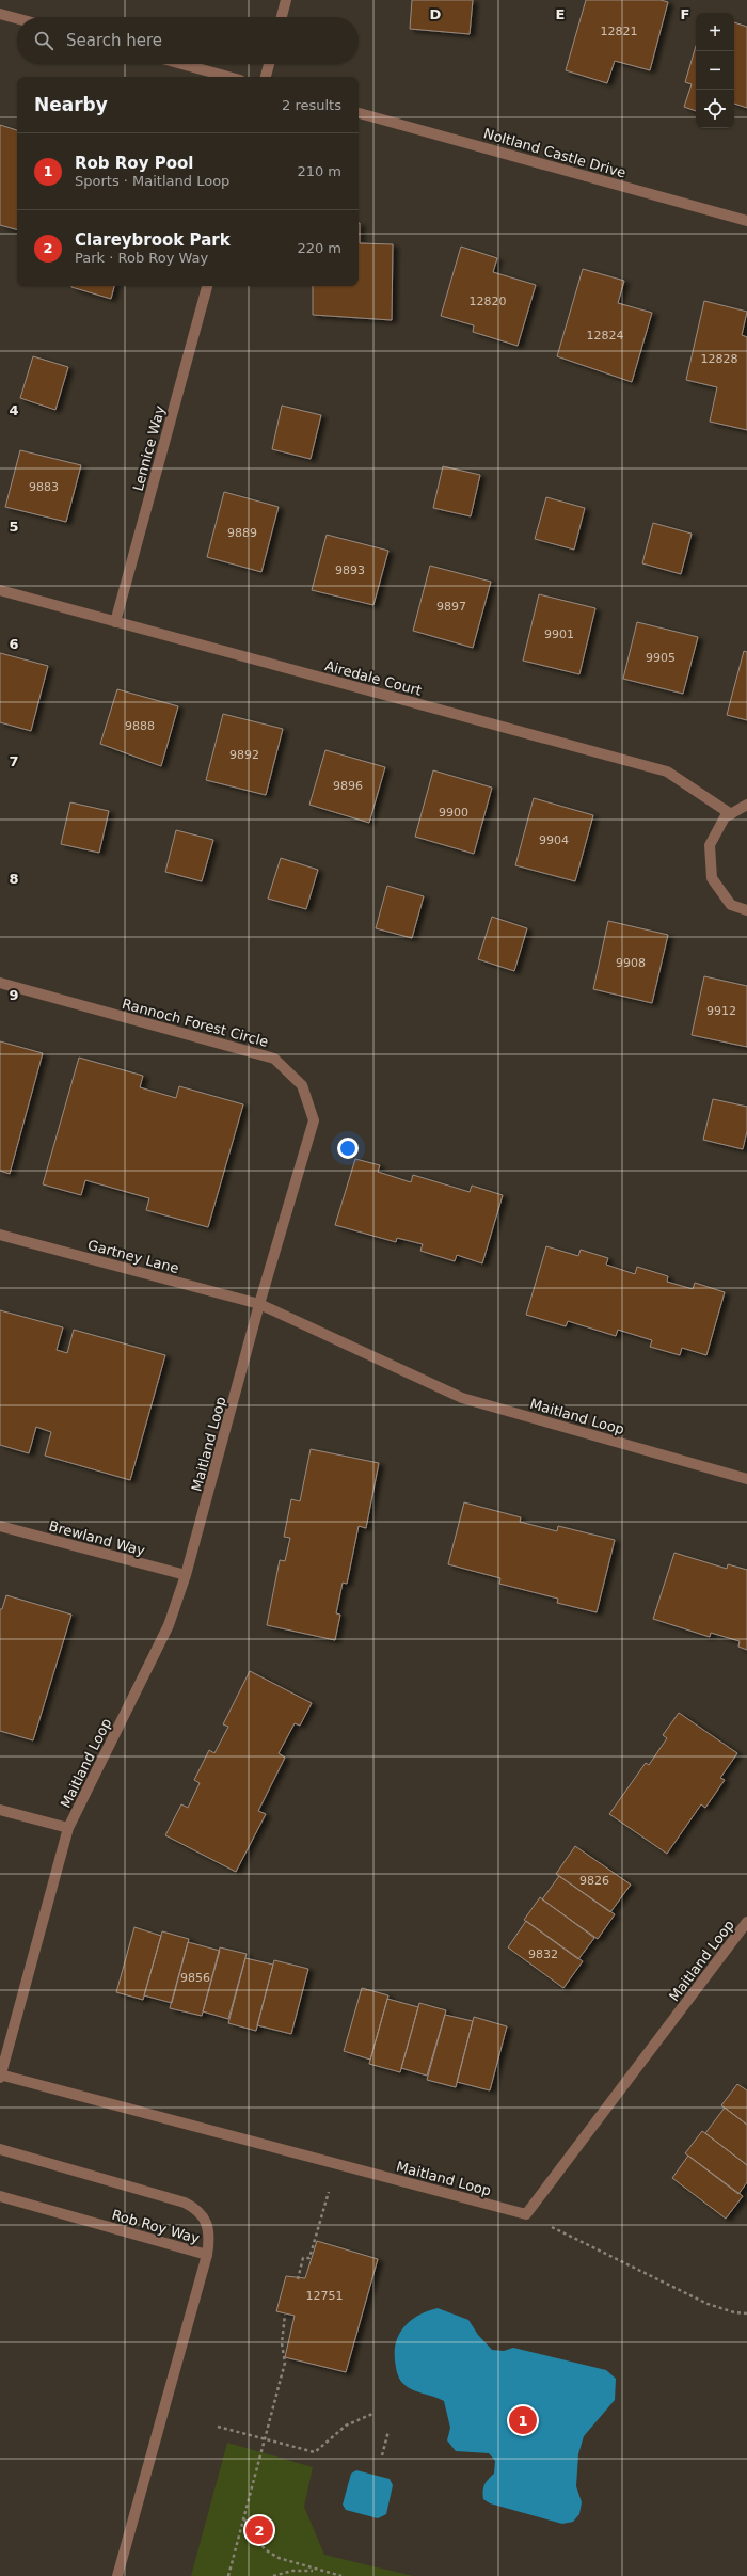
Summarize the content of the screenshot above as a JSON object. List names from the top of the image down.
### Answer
{
  "streets": {
    "street": [
      "Noltland Castle Drive",
      "Lennice Way",
      "Airedale Court",
      "Rannoch Forest Circle",
      "Gartney Lane",
      "Maitland Loop",
      "Brewland Way",
      "Rob Roy Way"
    ]
  },
  "crossings": [
    ["Lennice Way", "Airedale Court"],
    ["Rannoch Forest Circle", "Gartney Lane"],
    ["Rannoch Forest Circle", "Maitland Loop"],
    ["Gartney Lane", "Maitland Loop"],
    ["Maitland Loop", "Brewland Way"]
  ],
  "house_numbers": [
    "12821",
    "12820",
    "12824",
    "12828",
    "9883",
    "9889",
    "9893",
    "9897",
    "9901",
    "9905",
    "9888",
    "9892",
    "9896",
    "9900",
    "9904",
    "9908",
    "9912",
    "9826",
    "9832",
    "9856",
    "12751"
  ],
  "page": {
    "map_buttons": ["+", "−"],
    "search": "Search here",
    "heading": ["Nearby", "2 results"],
    "list": [
      {
        "mark": "1",
        "name": "Rob Roy Pool",
        "note": "Sports · Maitland Loop",
        "value": "210 m"
      },
      {
        "mark": "2",
        "name": "Clareybrook Park",
        "note": "Park · Rob Roy Way",
        "value": "220 m"
      }
    ],
    "pins": ["1", "2"]
  },
  "grid": {
    "columns": ["D", "E", "F"],
    "rows": [
      "4",
      "5",
      "6",
      "7",
      "8",
      "9"
    ]
  }
}
